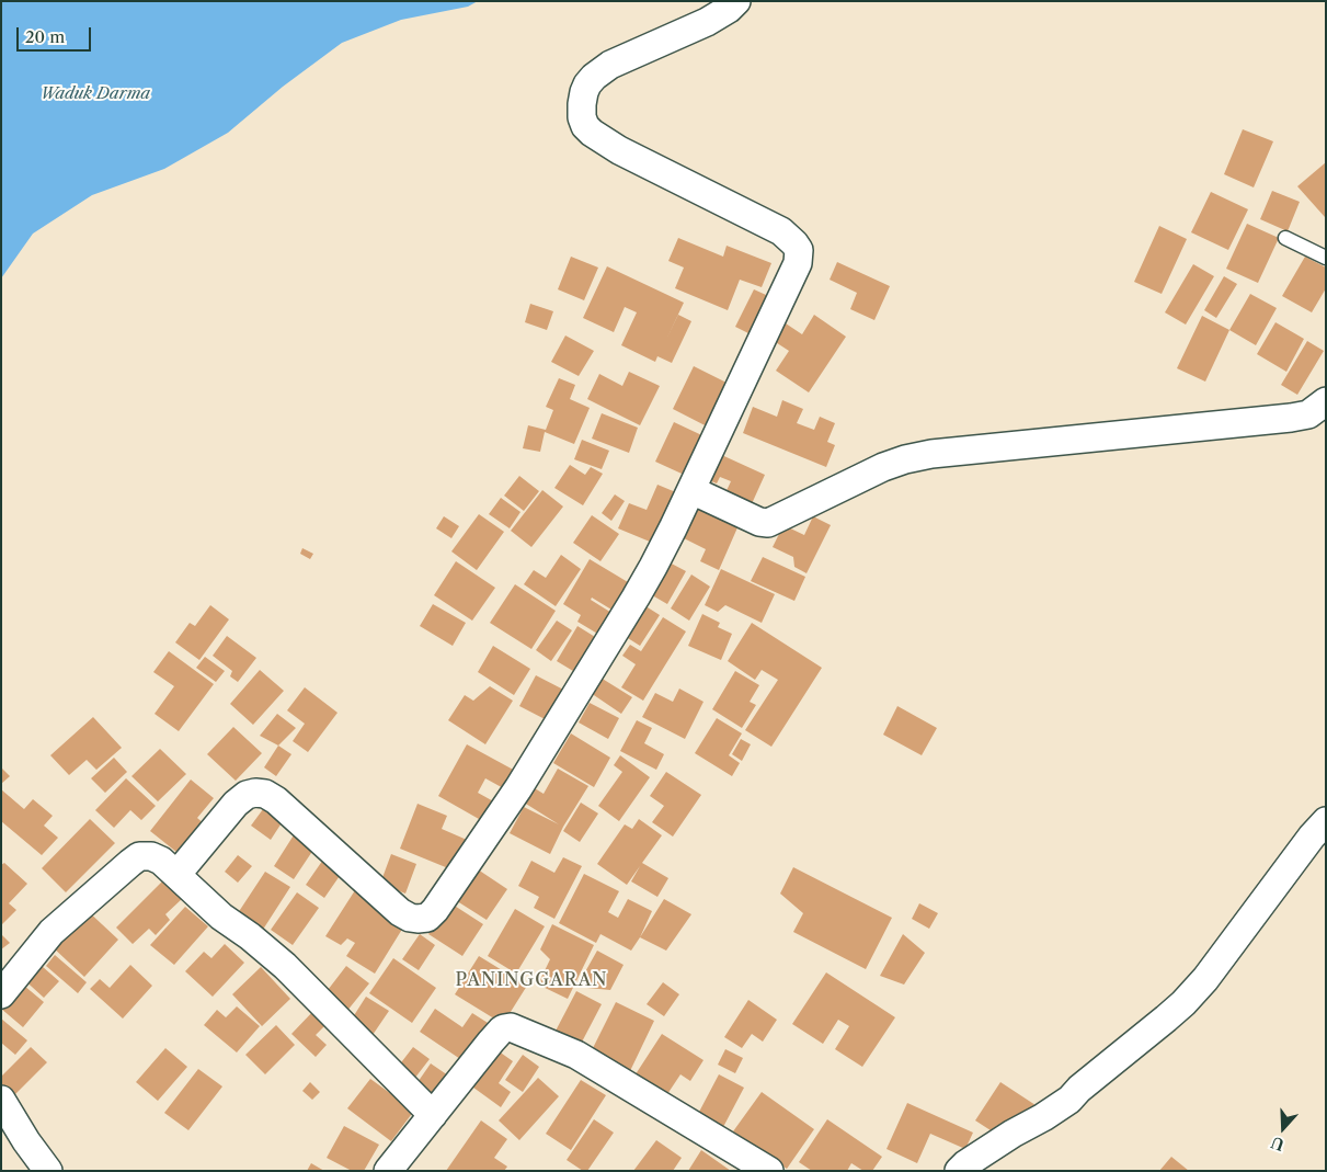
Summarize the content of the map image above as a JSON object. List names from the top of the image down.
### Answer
{
  "districts": ["PANINGGARAN"],
  "water": ["Waduk Darma"],
  "scale_bar": "20 m",
  "north": "bottom"
}
